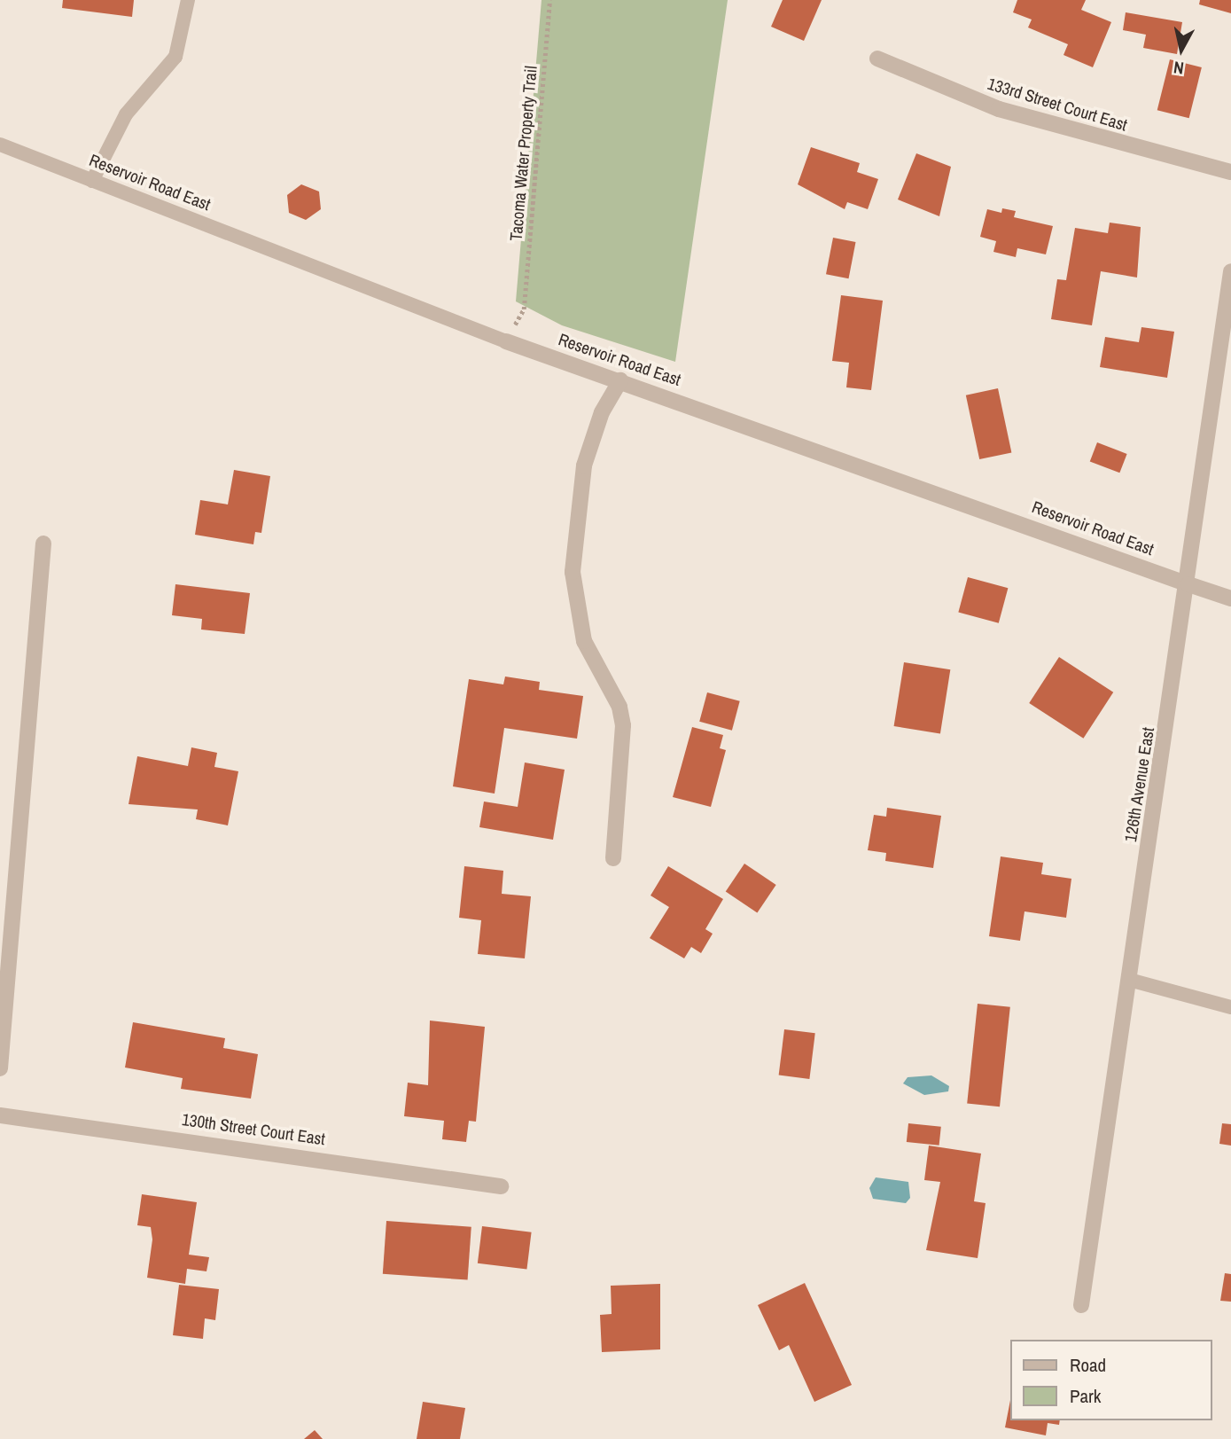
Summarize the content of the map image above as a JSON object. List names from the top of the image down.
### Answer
{
  "streets": {
    "street": [
      "133rd Street Court East",
      "Reservoir Road East",
      "126th Avenue East",
      "130th Street Court East"
    ],
    "path": ["Tacoma Water Property Trail"]
  },
  "crossings": [
    ["Reservoir Road East", "126th Avenue East"]
  ],
  "legend": ["Road", "Park"],
  "north": "bottom"
}
